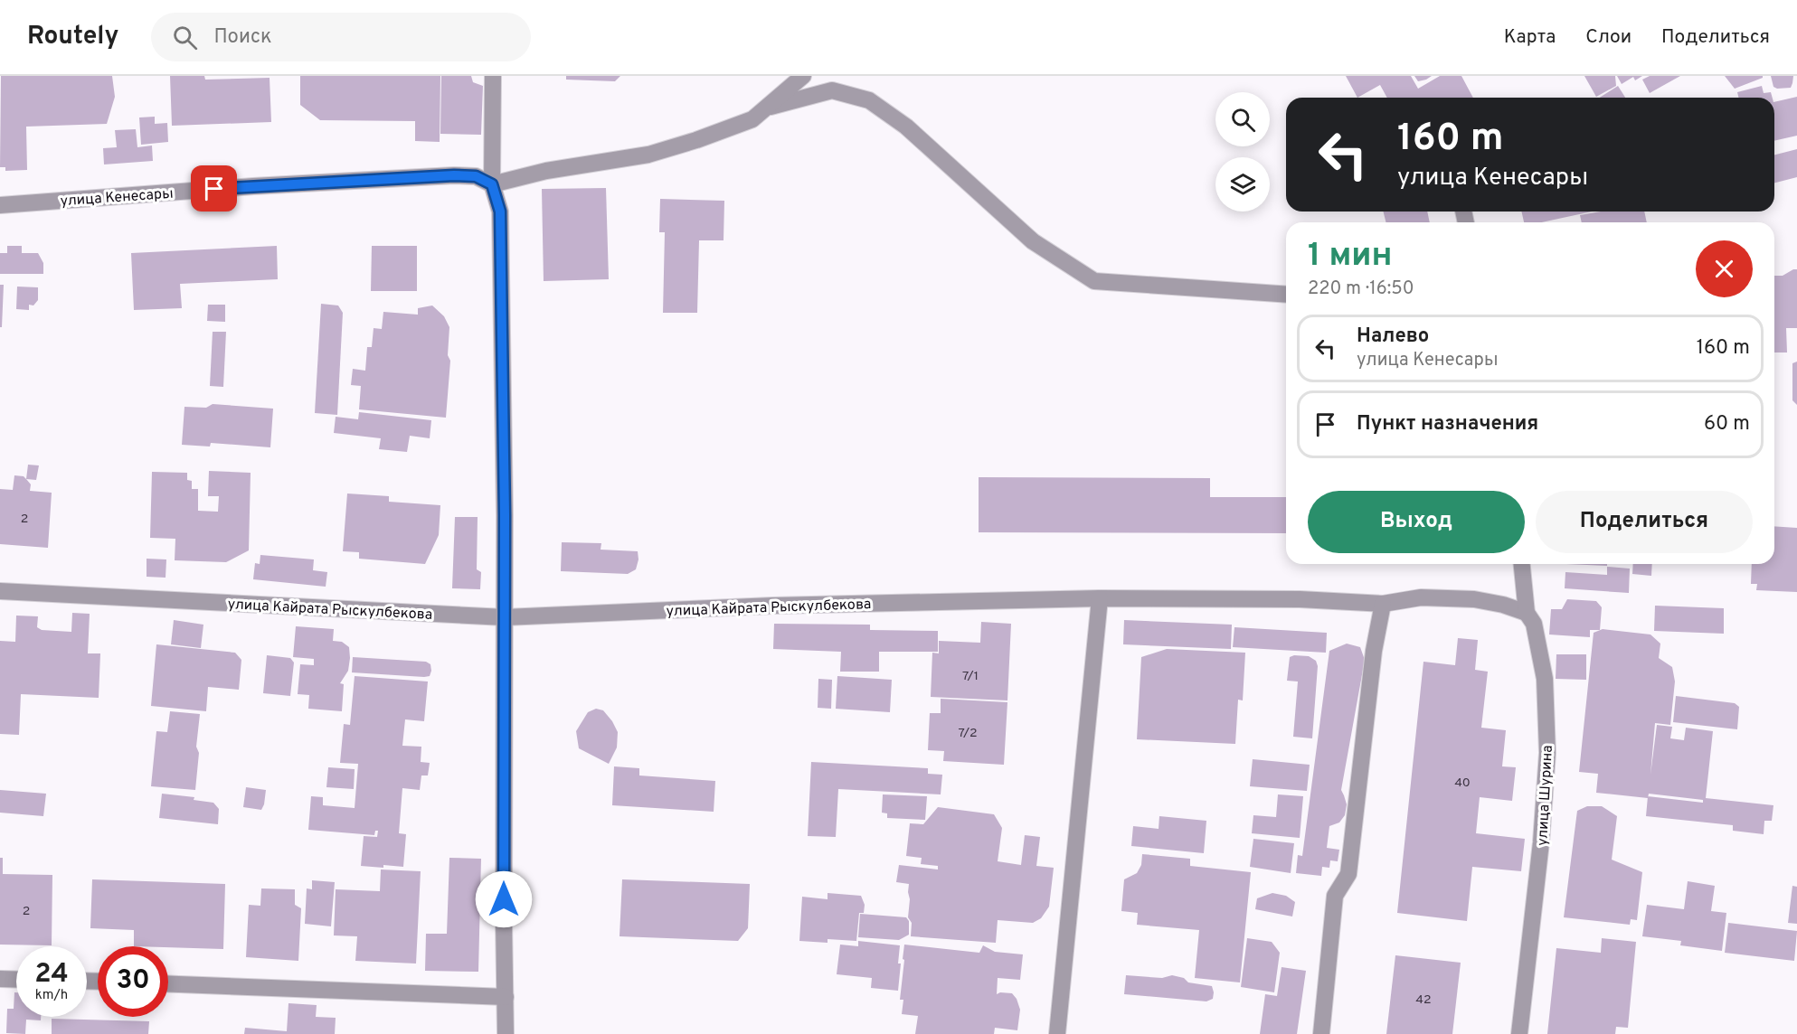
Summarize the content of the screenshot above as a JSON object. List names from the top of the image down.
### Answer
{
  "streets": {
    "street": ["улица Кенесары", "улица Кайрата Рыскулбекова", "улица Шурина"]
  },
  "crossings": [
    ["улица Кайрата Рыскулбекова", "улица Шурина"]
  ],
  "house_numbers": [
    "2",
    "7/1",
    "7/2",
    "40",
    "2",
    "42"
  ],
  "page": {
    "header": "Routely",
    "search": "Поиск",
    "nav": ["Карта", "Слои", "Поделиться"],
    "turn": ["160 m", "улица Кенесары"],
    "heading": ["1 мин", "220 m · 16:50"],
    "list": [
      {
        "name": "Налево",
        "note": "улица Кенесары",
        "value": "160 m"
      },
      {
        "name": "Пункт назначения",
        "value": "60 m"
      }
    ],
    "buttons": ["Выход", "Поделиться"],
    "speed": "24 km/h",
    "limit": "30"
  }
}
